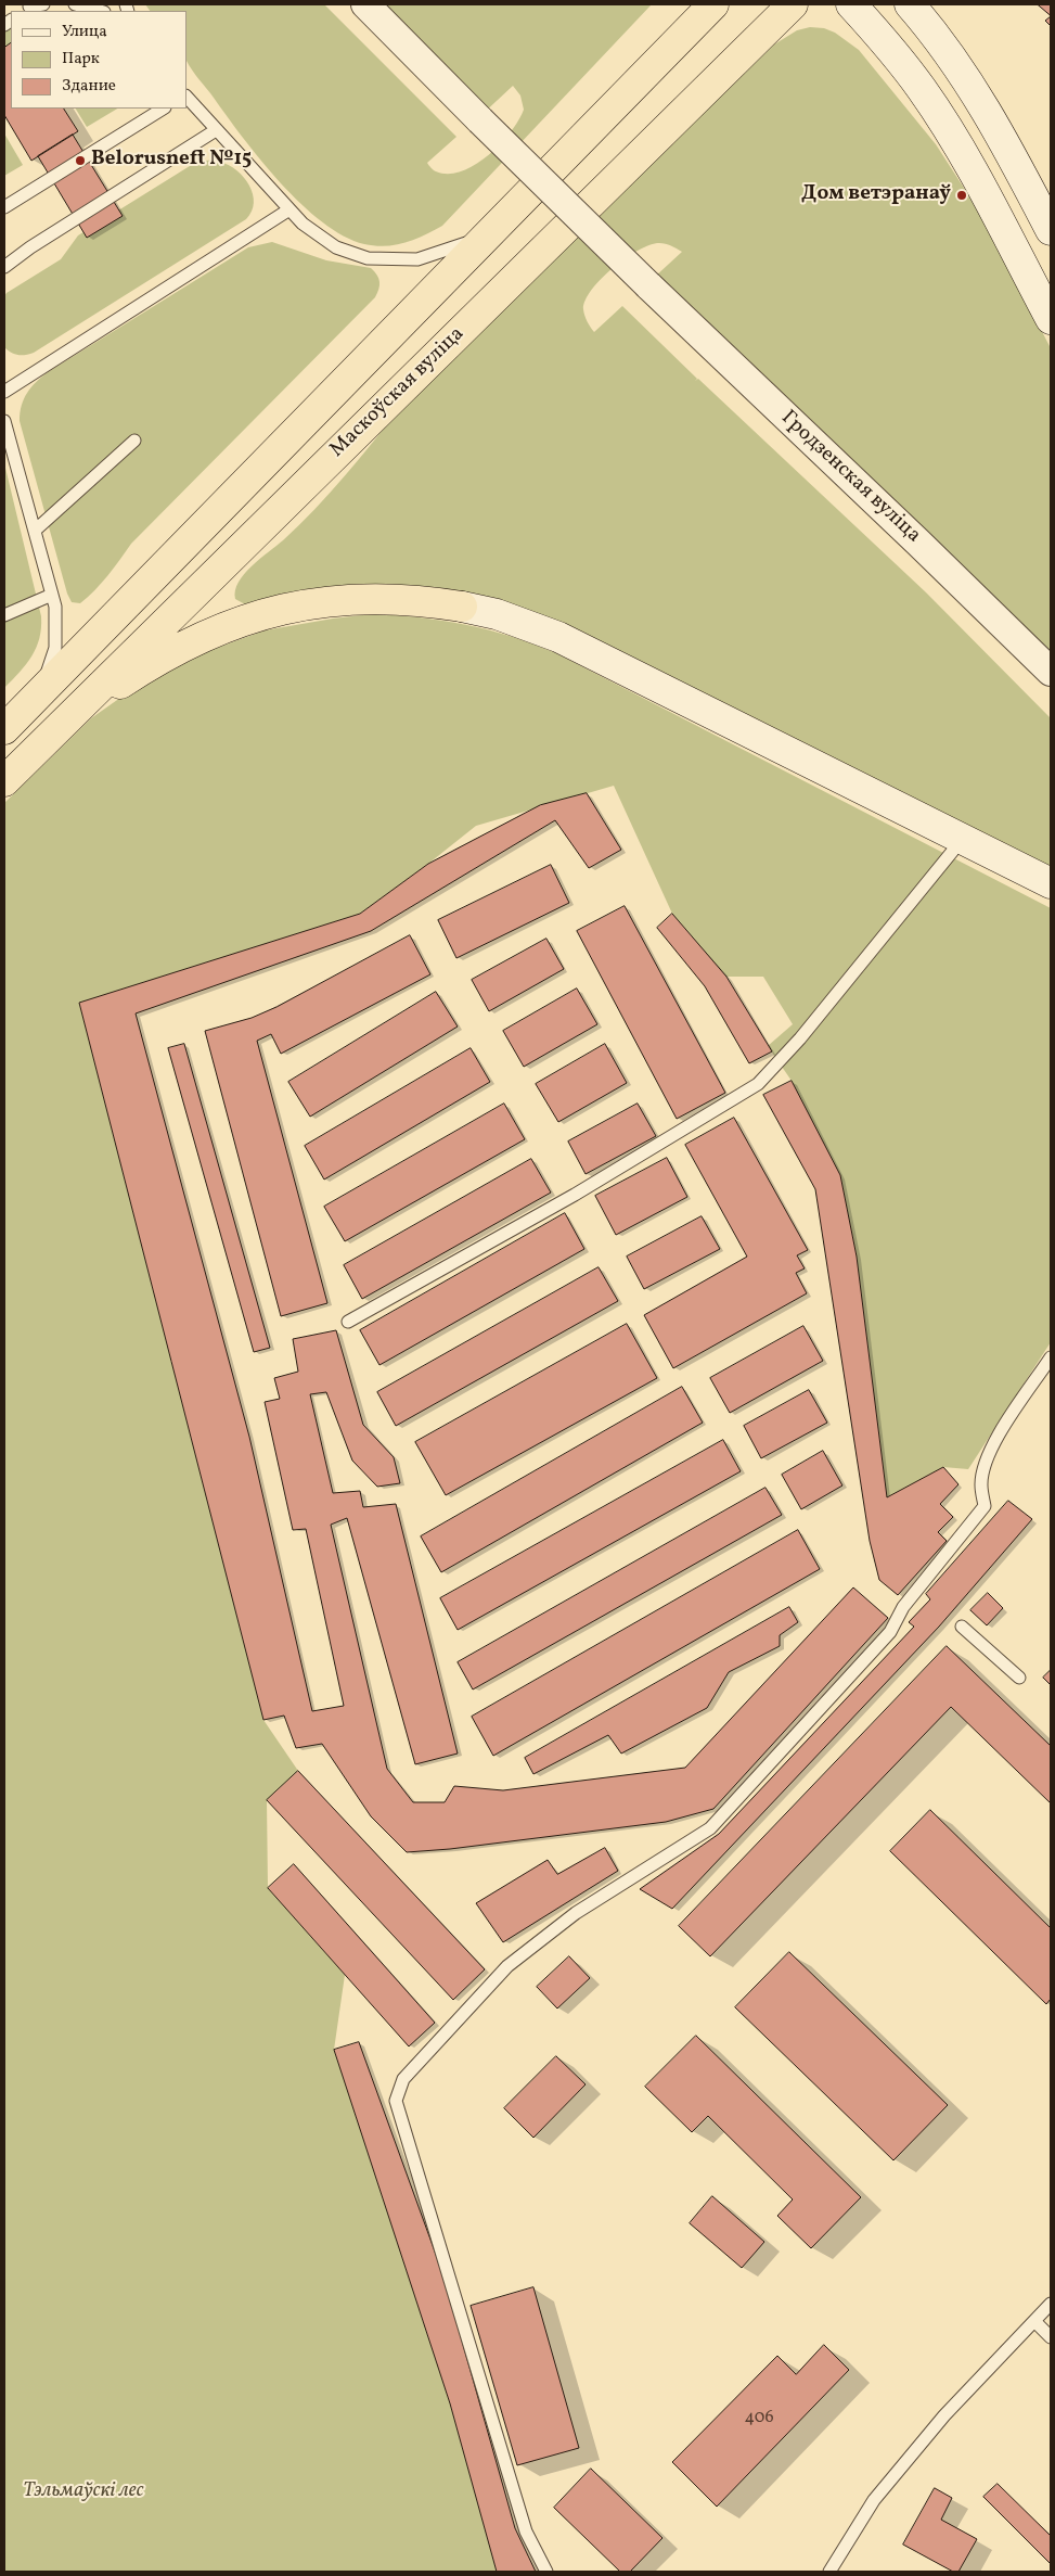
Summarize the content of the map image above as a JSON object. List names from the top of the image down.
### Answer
{
  "streets": {
    "highway": ["Маскоўская вуліца"],
    "street": ["Гродзенская вуліца"]
  },
  "parks": ["Тэльмаўскі лес"],
  "places": ["Belorusneft №15", "Дом ветэранаў"],
  "house_numbers": ["406"],
  "legend": ["Улица", "Парк", "Здание"]
}
